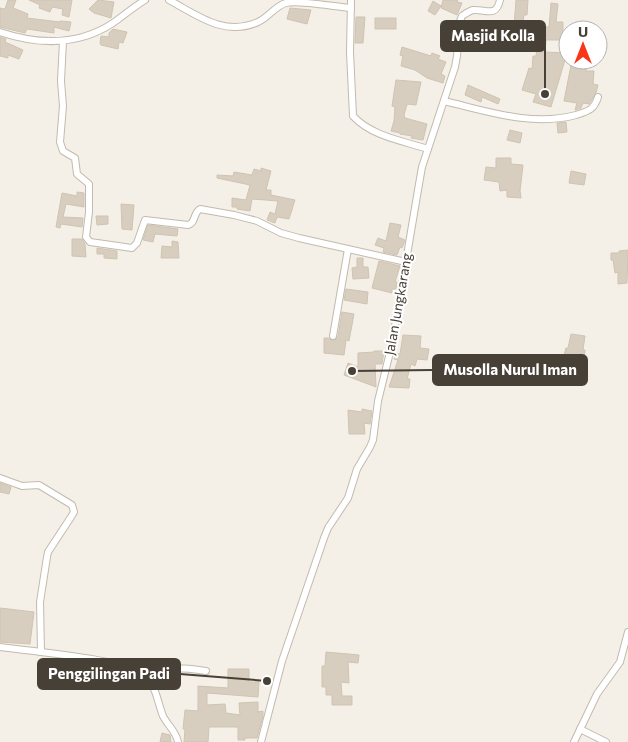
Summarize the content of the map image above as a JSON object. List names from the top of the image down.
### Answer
{
  "streets": {
    "street": ["Jalan Jungkarang"]
  },
  "places": ["Masjid Kolla", "Musolla Nurul Iman", "Penggilingan Padi"],
  "north": "top"
}
